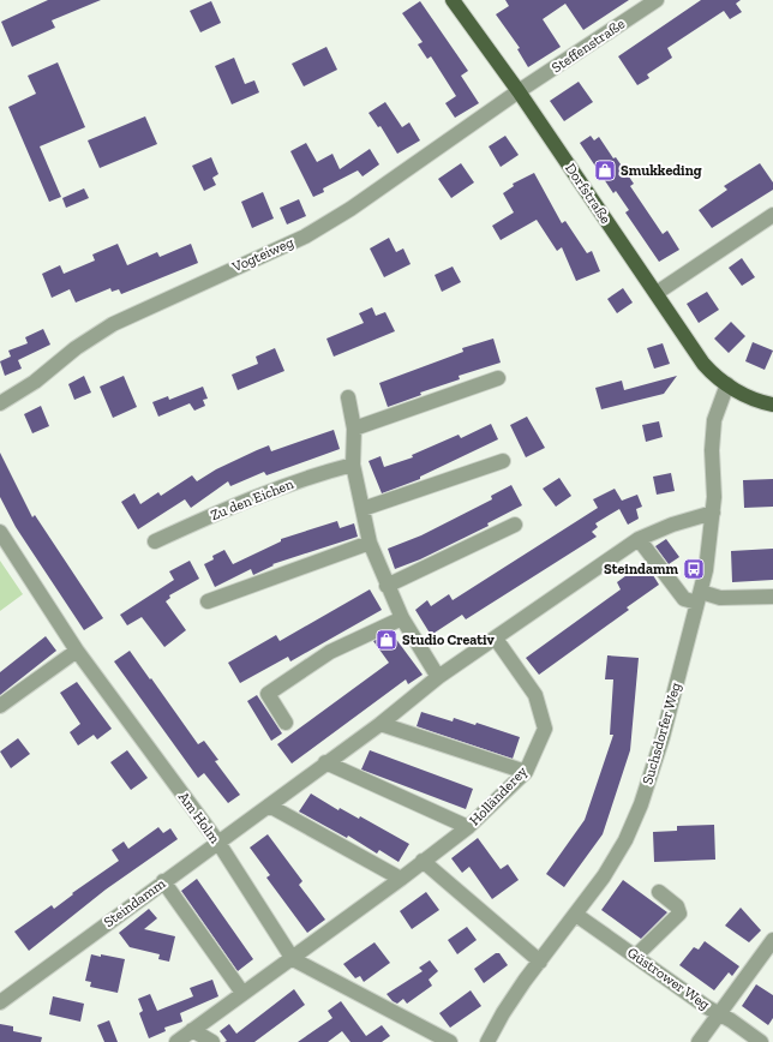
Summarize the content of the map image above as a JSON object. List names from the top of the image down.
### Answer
{
  "streets": {
    "main road": ["Dorfstraße"],
    "street": [
      "Steffenstraße",
      "Vogteiweg",
      "Zu den Eichen",
      "Suchsdorfer Weg",
      "Holländerey",
      "Am Holm",
      "Steindamm",
      "Güstrower Weg"
    ]
  },
  "crossings": [
    ["Steffenstraße", "Dorfstraße"],
    ["Steffenstraße", "Vogteiweg"],
    ["Dorfstraße", "Vogteiweg"],
    ["Dorfstraße", "Suchsdorfer Weg"],
    ["Suchsdorfer Weg", "Steindamm"],
    ["Suchsdorfer Weg", "Güstrower Weg"],
    ["Holländerey", "Am Holm"],
    ["Holländerey", "Steindamm"],
    ["Am Holm", "Steindamm"]
  ],
  "places": {
    "shop": ["Smukkeding", "Studio Creativ"],
    "bus stop": ["Steindamm"]
  }
}
